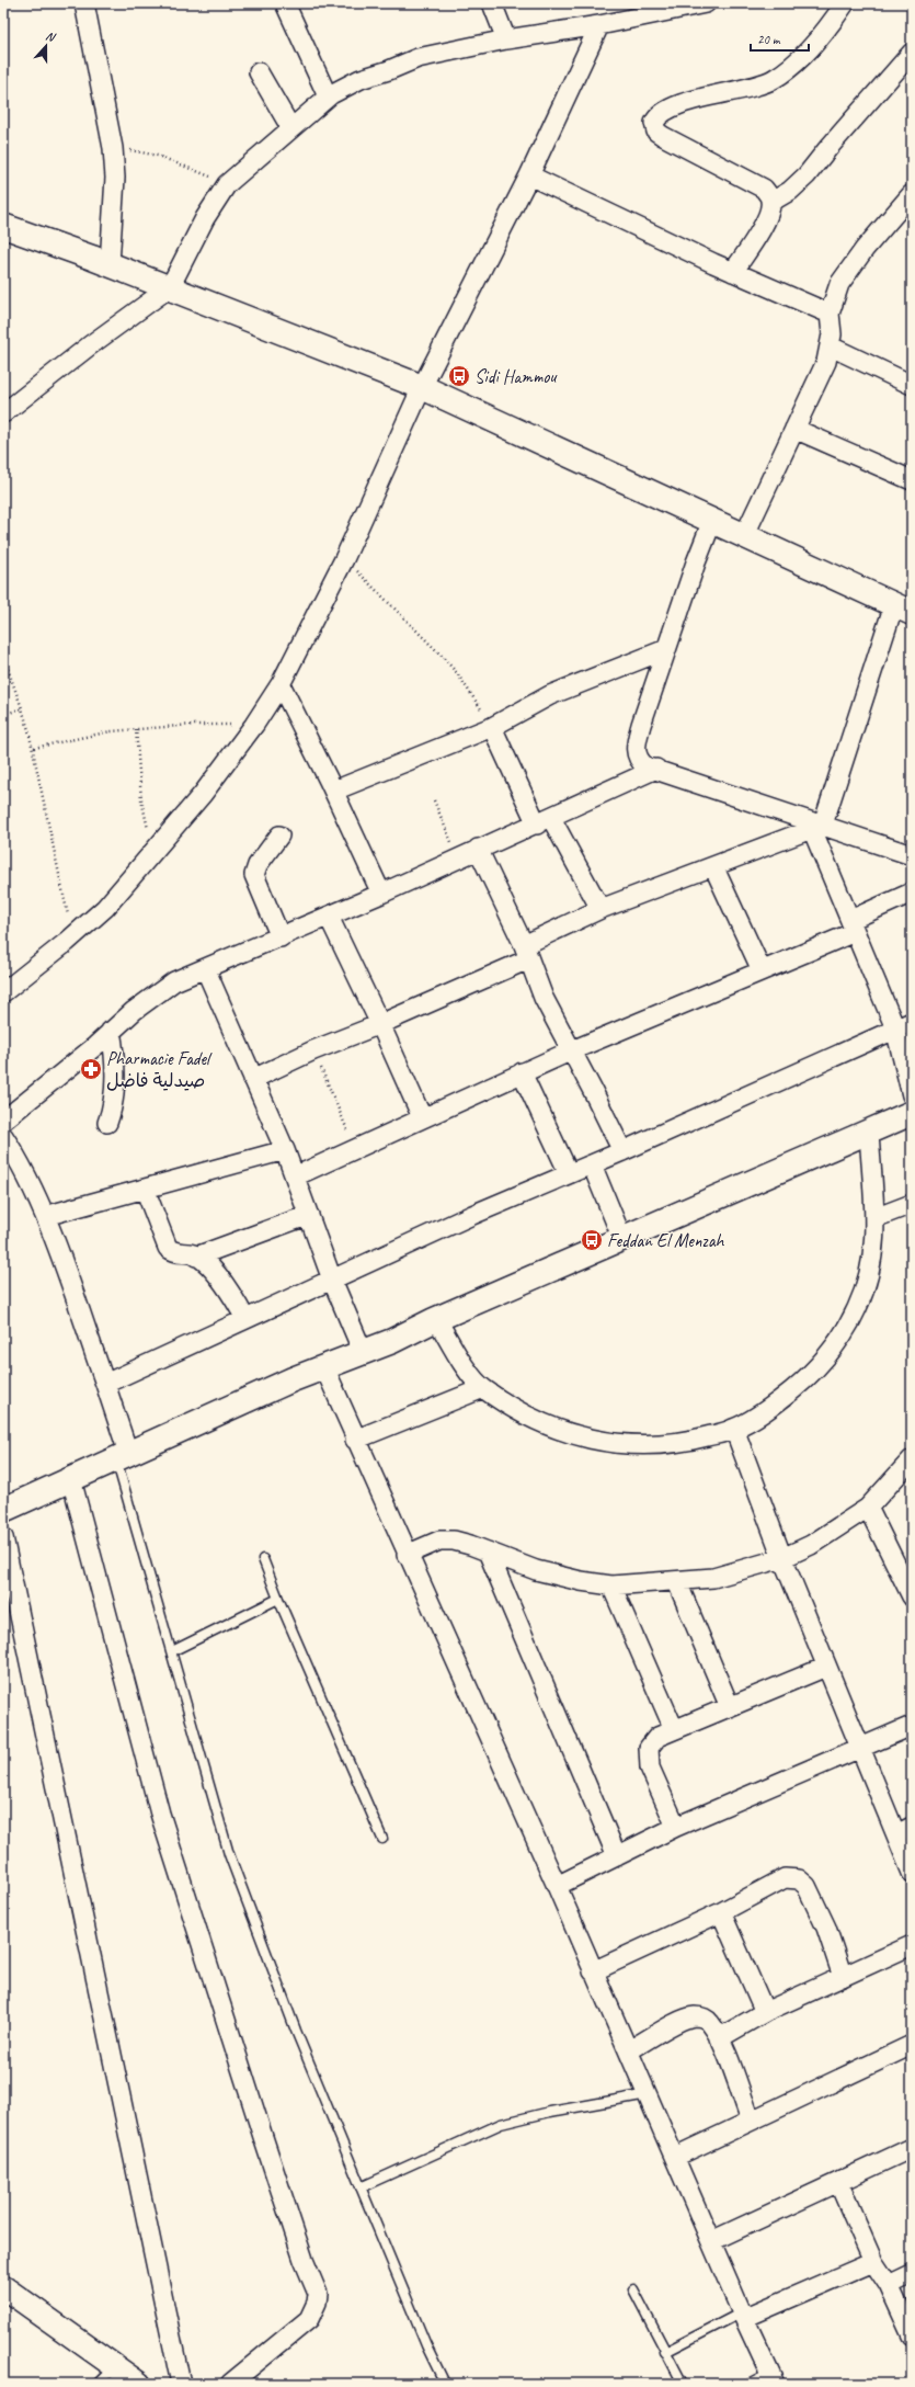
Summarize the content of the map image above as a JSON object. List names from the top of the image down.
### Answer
{
  "places": {
    "bus stop": ["Sidi Hammou", "Feddan El Menzah"],
    "pharmacy": ["Pharmacie Fadel صيدلية فاضل"]
  },
  "scale_bar": "20 m",
  "north": "top"
}
